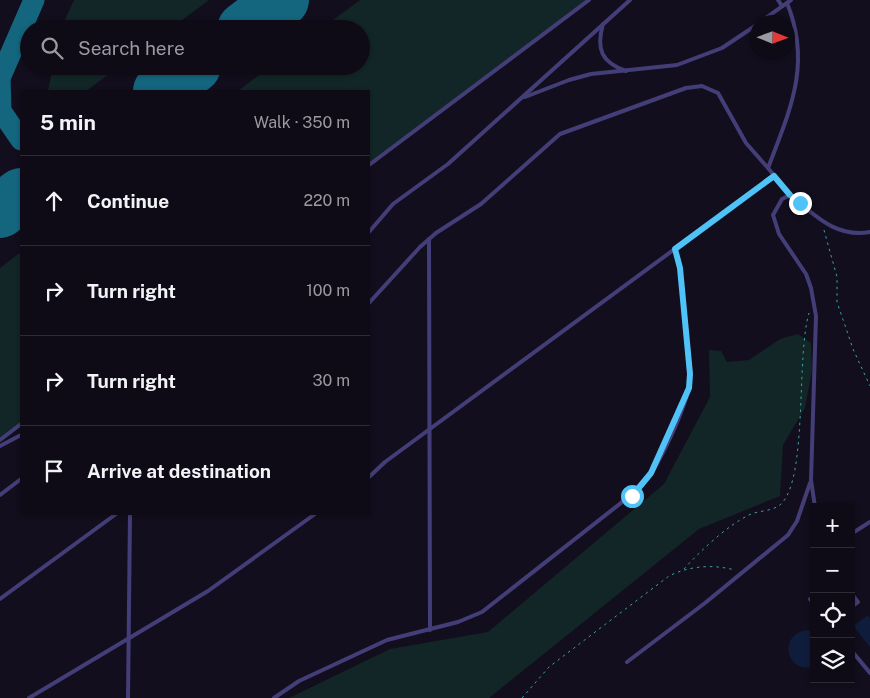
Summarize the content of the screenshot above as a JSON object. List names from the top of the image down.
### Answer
{
  "north": "right",
  "page": {
    "search": "Search here",
    "heading": ["5 min", "Walk · 350 m"],
    "list": [
      ["Continue", "220 m"],
      ["Turn right", "100 m"],
      ["Turn right", "30 m"],
      "Arrive at destination"
    ],
    "map_buttons": ["+", "−"]
  }
}
